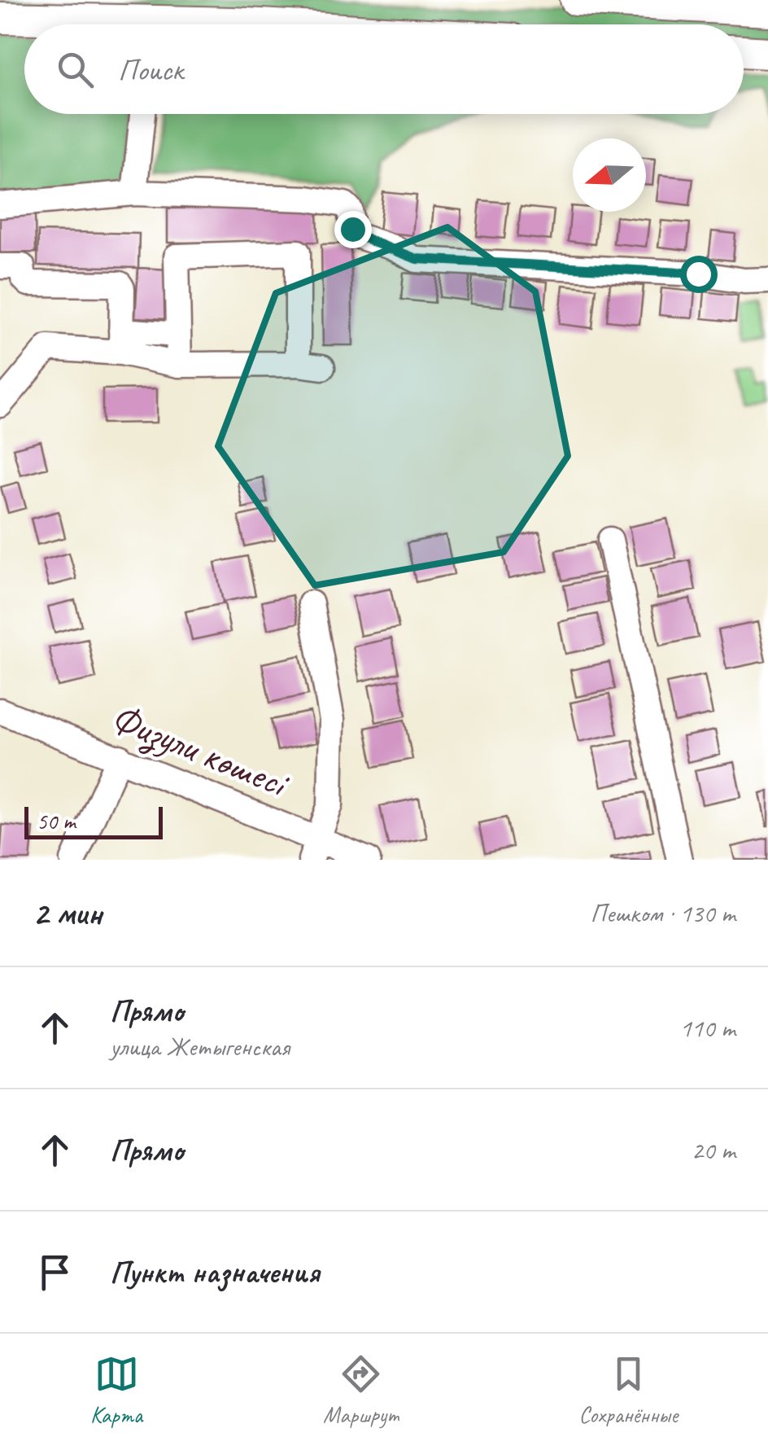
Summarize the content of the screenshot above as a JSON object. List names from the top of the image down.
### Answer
{
  "streets": {
    "street": ["Физули көшесі"]
  },
  "scale_bar": "50 m",
  "north": "left",
  "page": {
    "search": "Поиск",
    "scale": "50 m",
    "heading": ["2 мин", "Пешком · 130 m"],
    "list": [
      ["Прямо", "улица Жетыгенская", "110 m"],
      ["Прямо", "20 m"],
      "Пункт назначения"
    ],
    "nav": ["Карта", "Маршрут", "Сохранённые"]
  }
}
